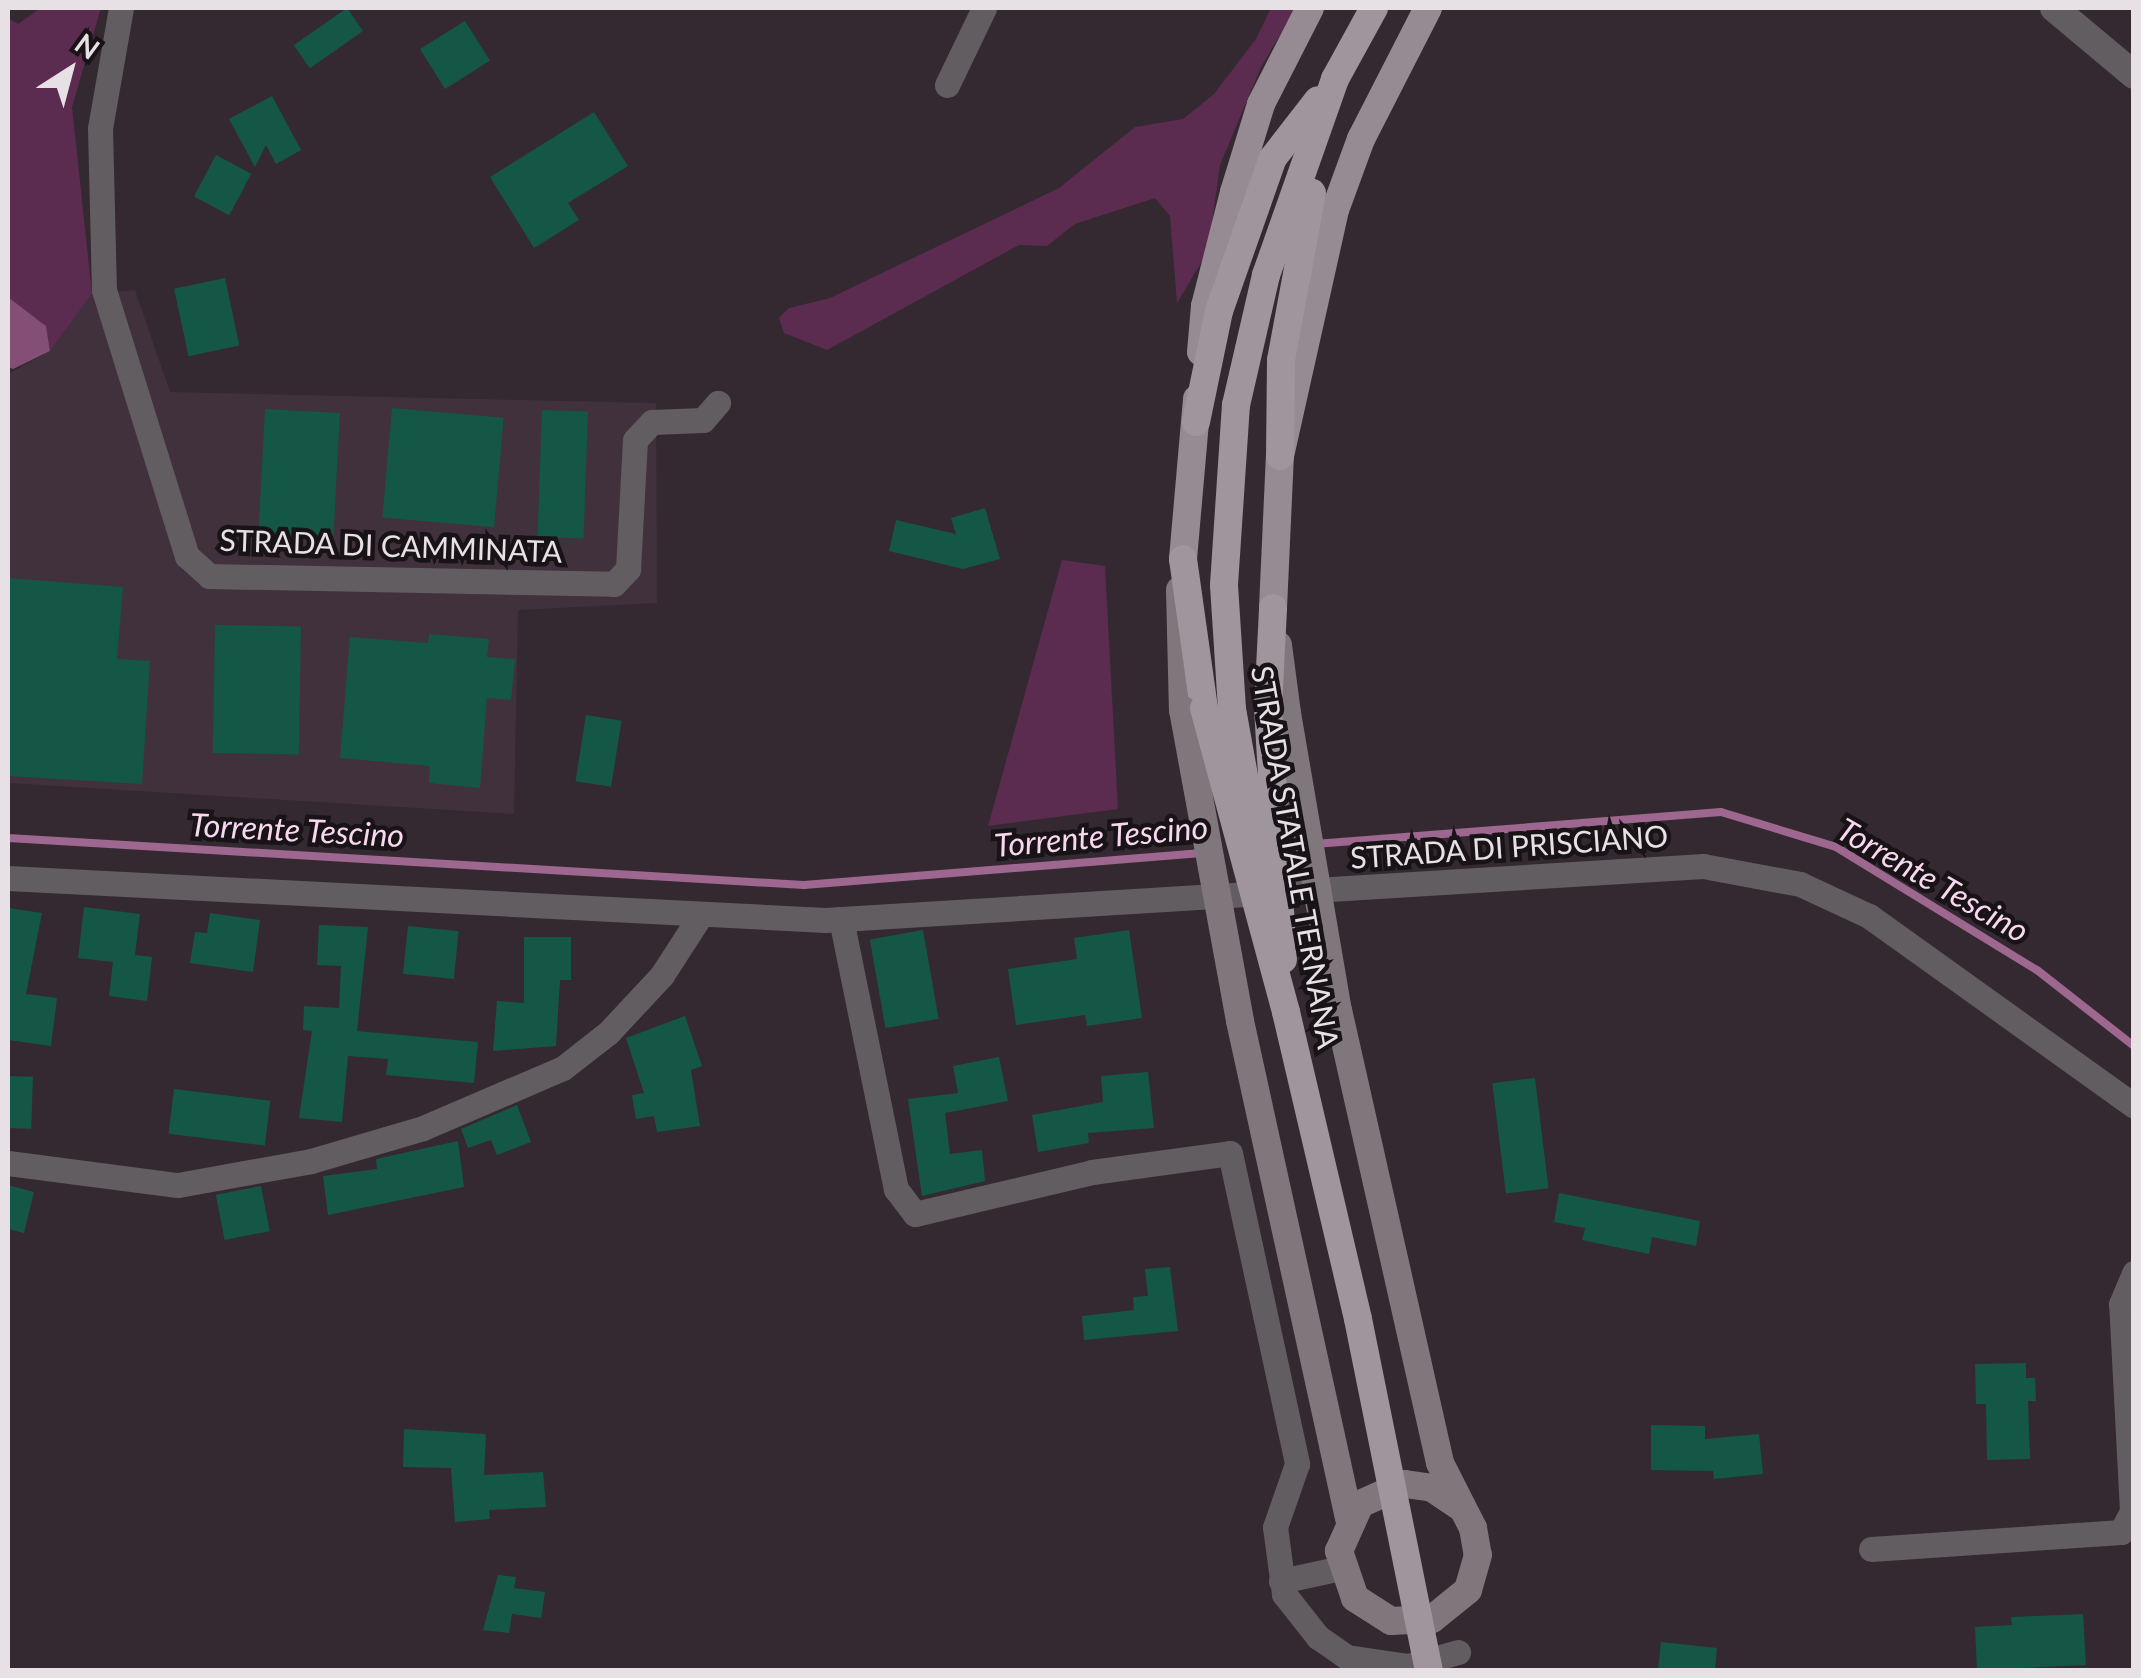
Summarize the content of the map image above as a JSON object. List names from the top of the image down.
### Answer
{
  "streets": {
    "highway": ["STRADA STATALE TERNANA"],
    "street": ["STRADA DI CAMMINATA", "STRADA DI PRISCIANO"]
  },
  "water": ["Torrente Tescino"],
  "north": "top right"
}
